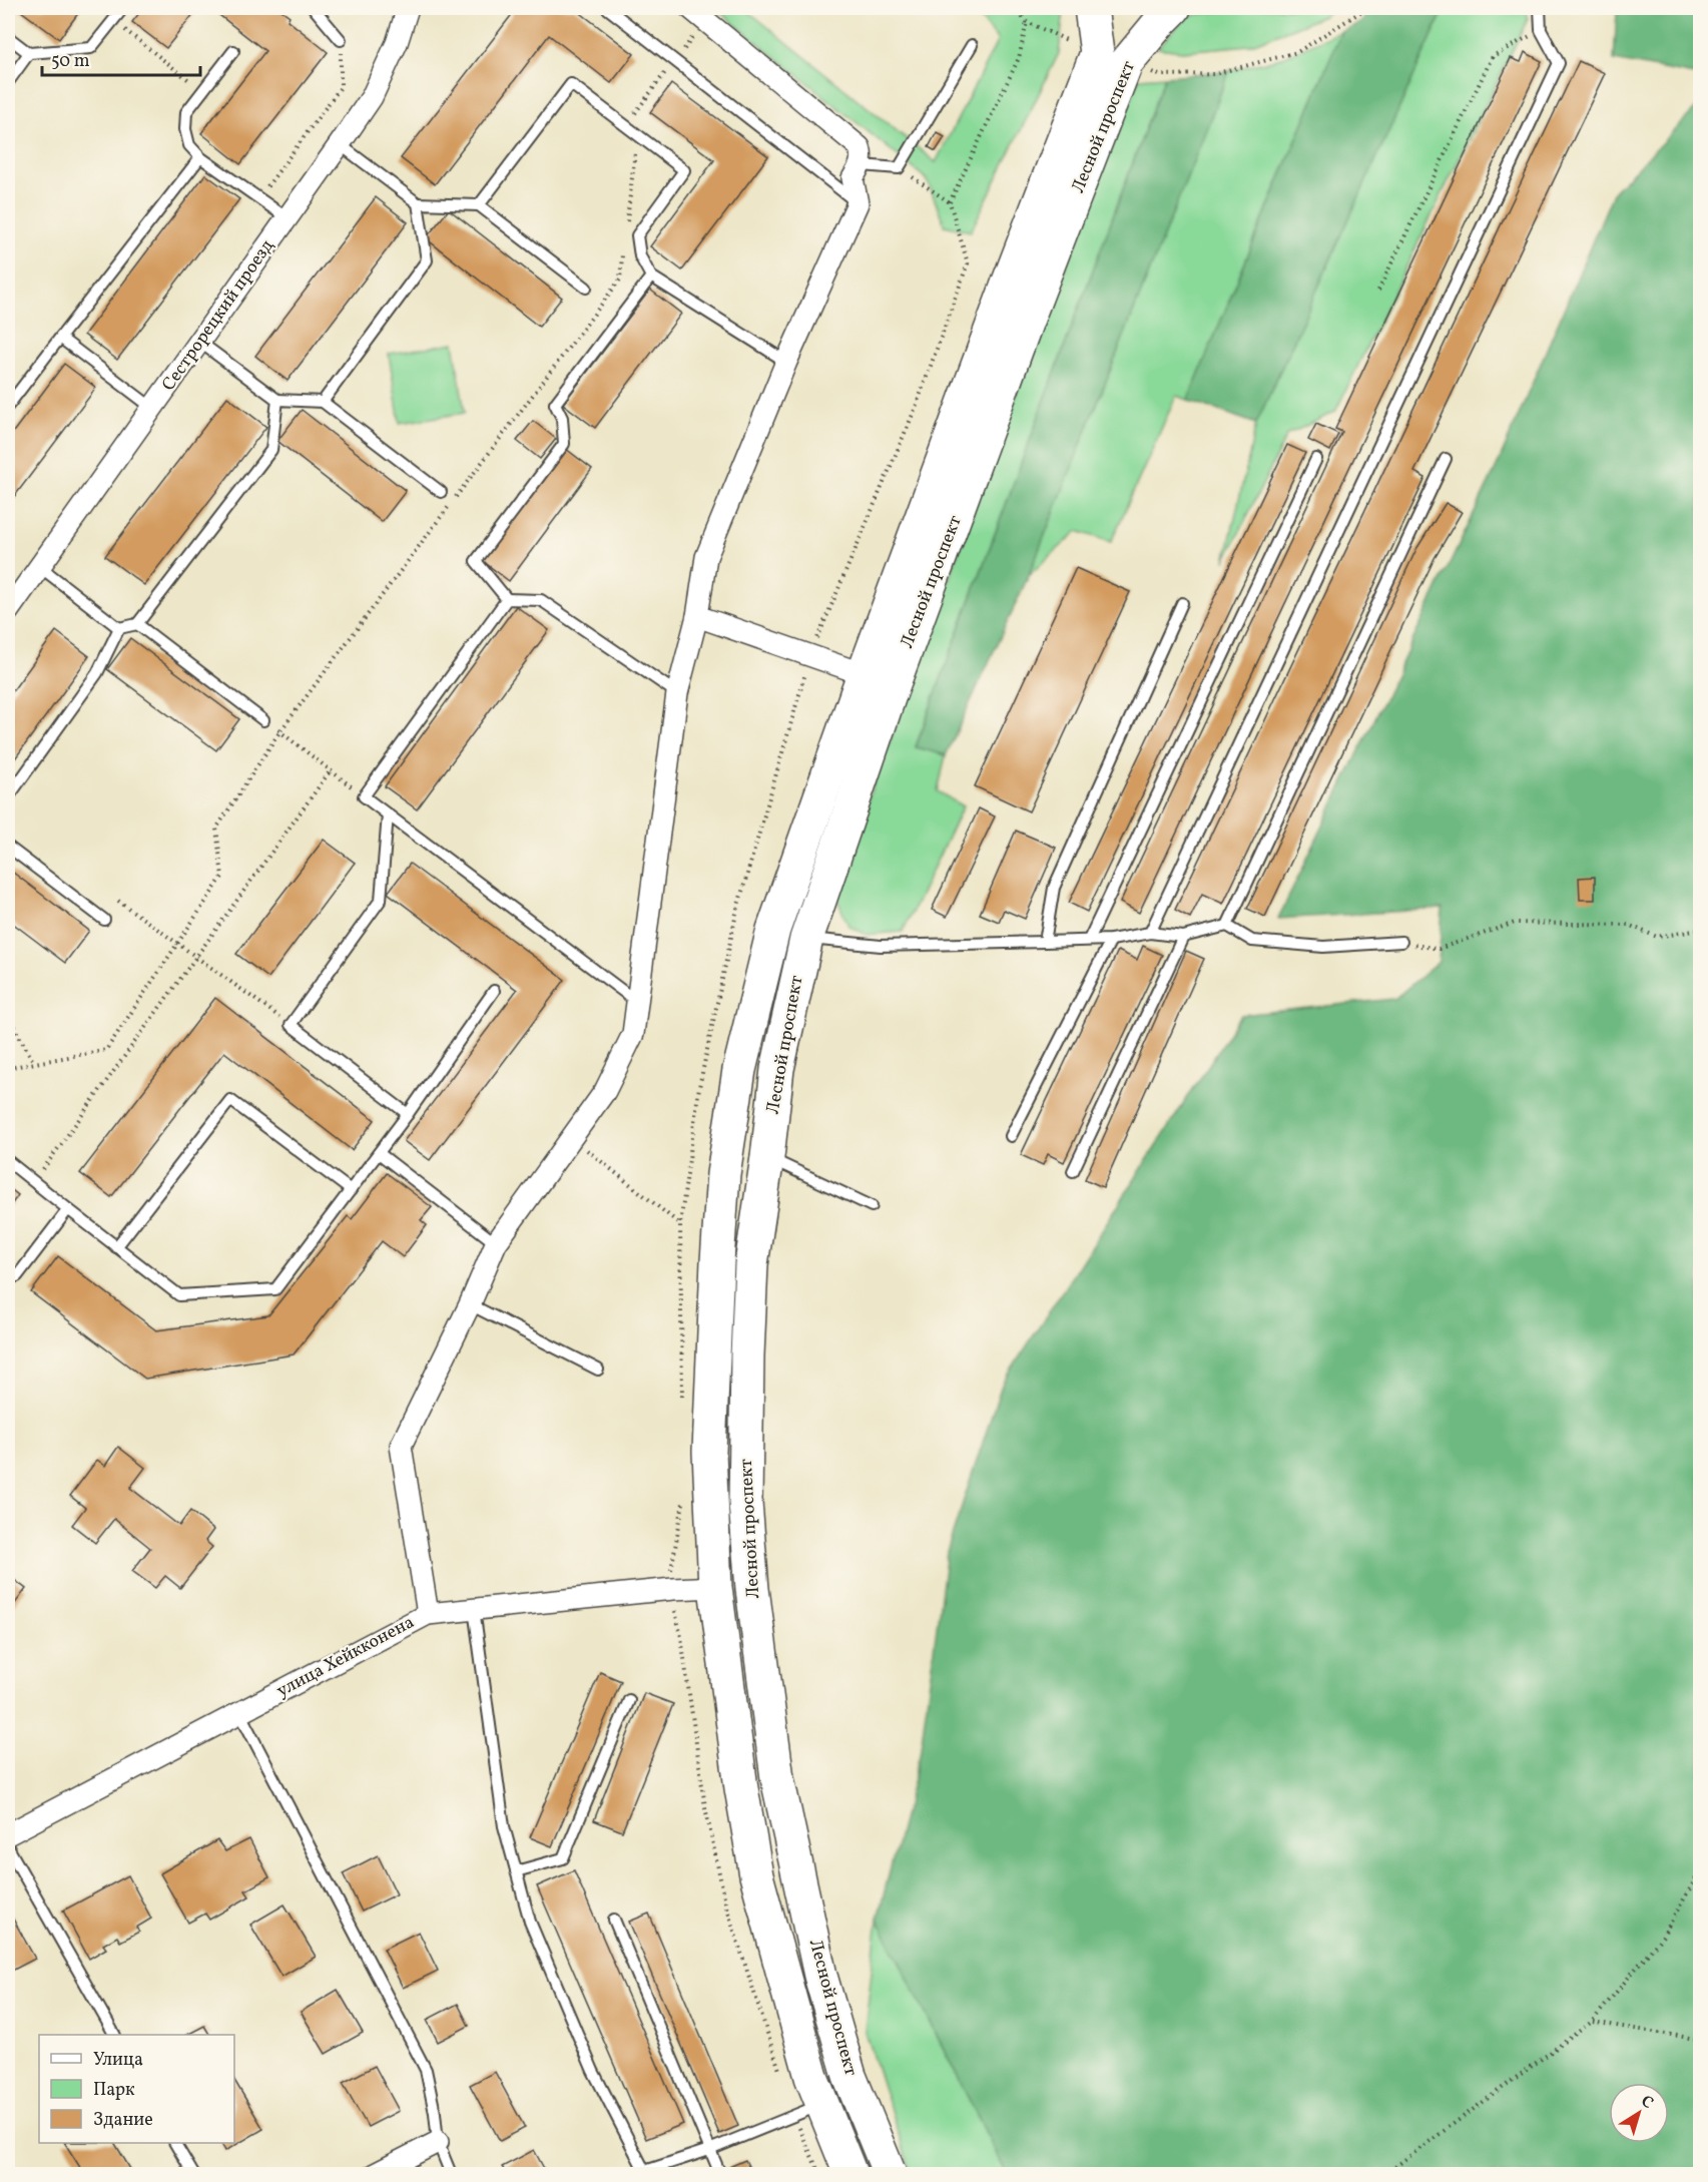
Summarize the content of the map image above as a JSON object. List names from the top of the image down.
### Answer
{
  "streets": {
    "main road": ["Лесной проспект"],
    "street": ["Сестрорецкий проезд", "улица Хейкконена"]
  },
  "crossings": [
    ["Лесной проспект", "улица Хейкконена"]
  ],
  "legend": ["Улица", "Парк", "Здание"],
  "scale_bar": "50 m",
  "north": "top right"
}
